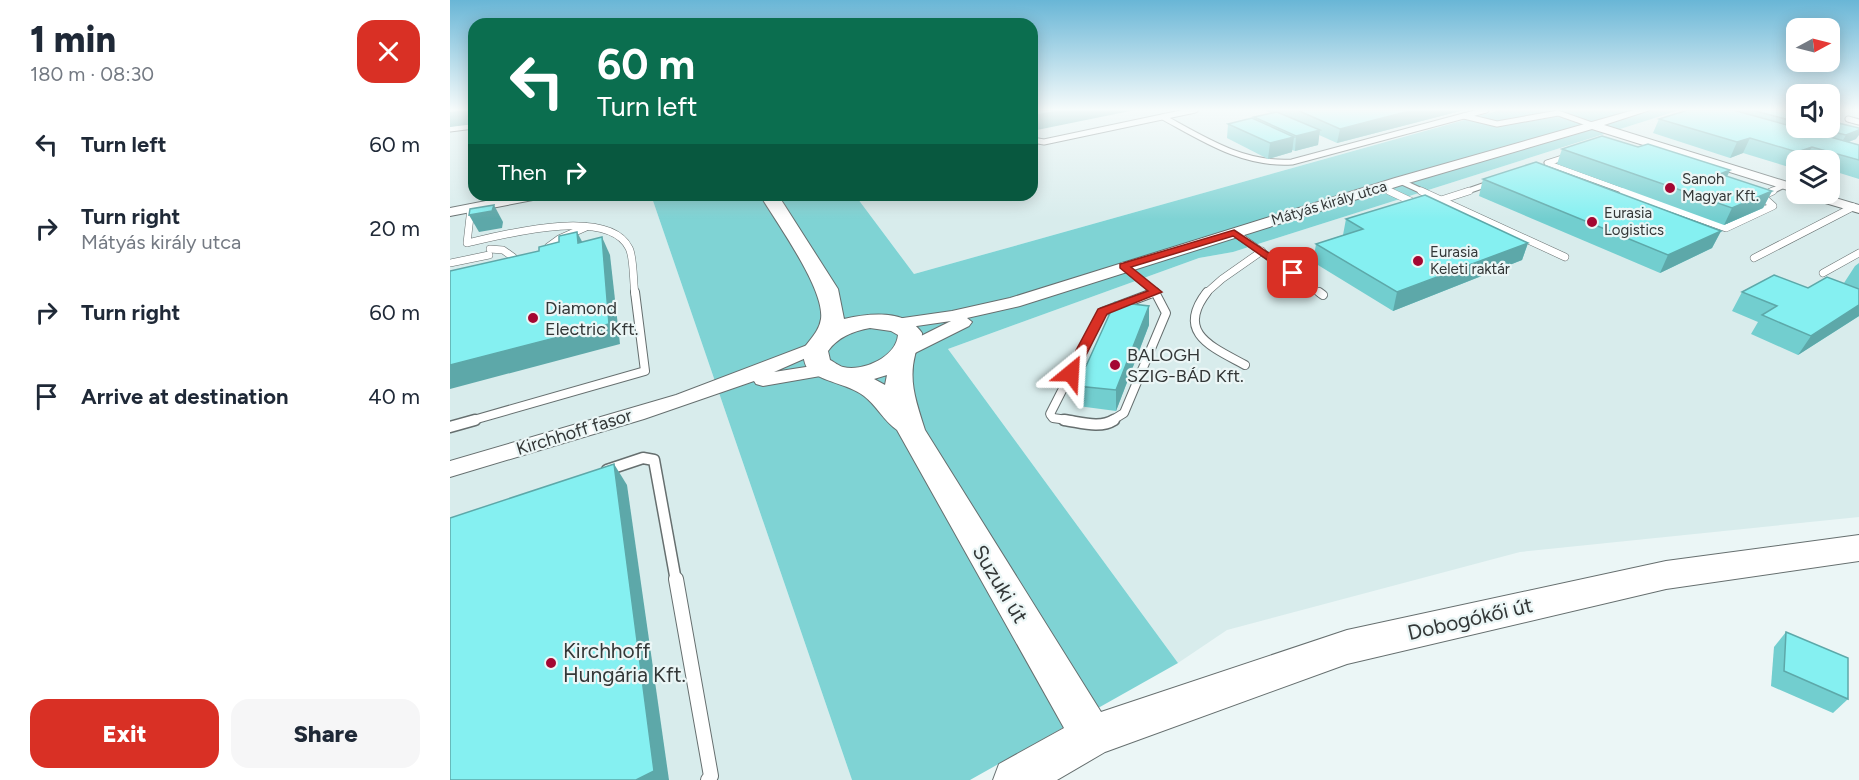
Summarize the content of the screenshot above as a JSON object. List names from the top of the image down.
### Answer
{
  "streets": {
    "main road": ["Suzuki út", "Dobogókői út"],
    "street": ["Mátyás király utca", "Kirchhoff fasor"]
  },
  "crossings": [
    ["Suzuki út", "Dobogókői út"]
  ],
  "places": [
    "Sanoh Magyar Kft.",
    "Eurasia Logistics",
    "Eurasia Keleti raktár",
    "Diamond Electric Kft.",
    "BALOGH SZIG-BÁD Kft.",
    "Kirchhoff Hungária Kft."
  ],
  "north": "right",
  "page": {
    "heading": ["1 min", "180 m · 08:30"],
    "turn": ["60 m", "Turn left"],
    "list": [
      {
        "name": "Turn left",
        "value": "60 m"
      },
      {
        "name": "Turn right",
        "note": "Mátyás király utca",
        "value": "20 m"
      },
      {
        "name": "Turn right",
        "value": "60 m"
      },
      {
        "name": "Arrive at destination",
        "value": "40 m"
      }
    ],
    "then": "Then",
    "buttons": ["Exit", "Share"]
  }
}
